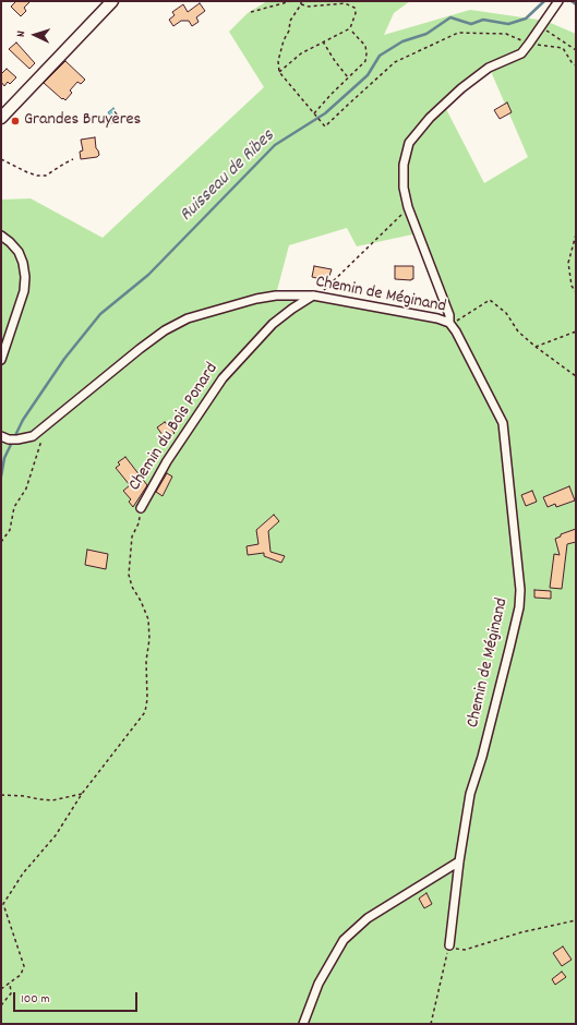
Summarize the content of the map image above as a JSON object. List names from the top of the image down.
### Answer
{
  "streets": {
    "street": ["Chemin de Méginand", "Chemin du Bois Ponard"]
  },
  "crossings": [
    ["Chemin de Méginand", "Chemin du Bois Ponard"]
  ],
  "water": ["Ruisseau de Ribes"],
  "places": ["Grandes Bruyères"],
  "scale_bar": "100 m",
  "north": "left"
}
